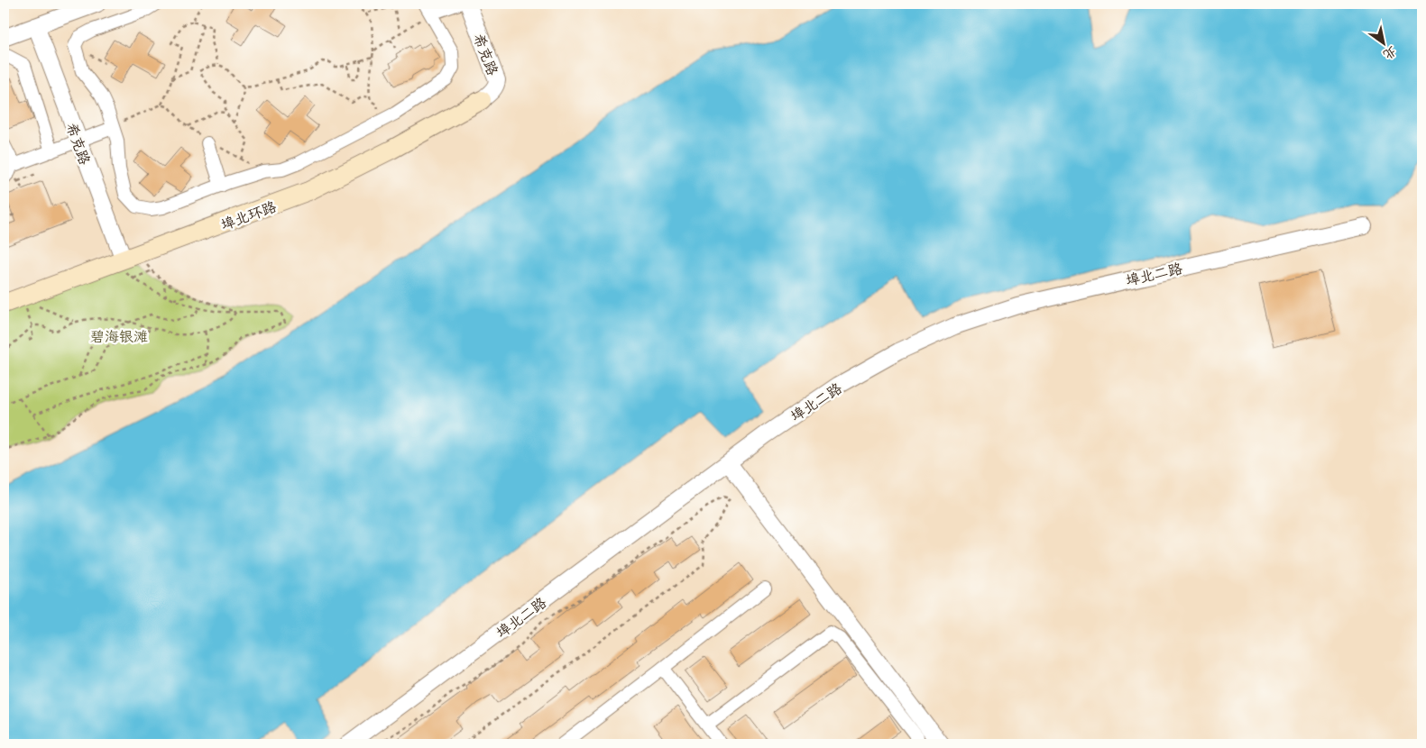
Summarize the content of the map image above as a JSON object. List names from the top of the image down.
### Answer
{
  "streets": {
    "main road": ["埠北环路"],
    "street": ["希克路", "埠北二路"]
  },
  "crossings": [
    ["希克路", "埠北环路"]
  ],
  "parks": ["碧海银滩"],
  "north": "bottom right"
}
